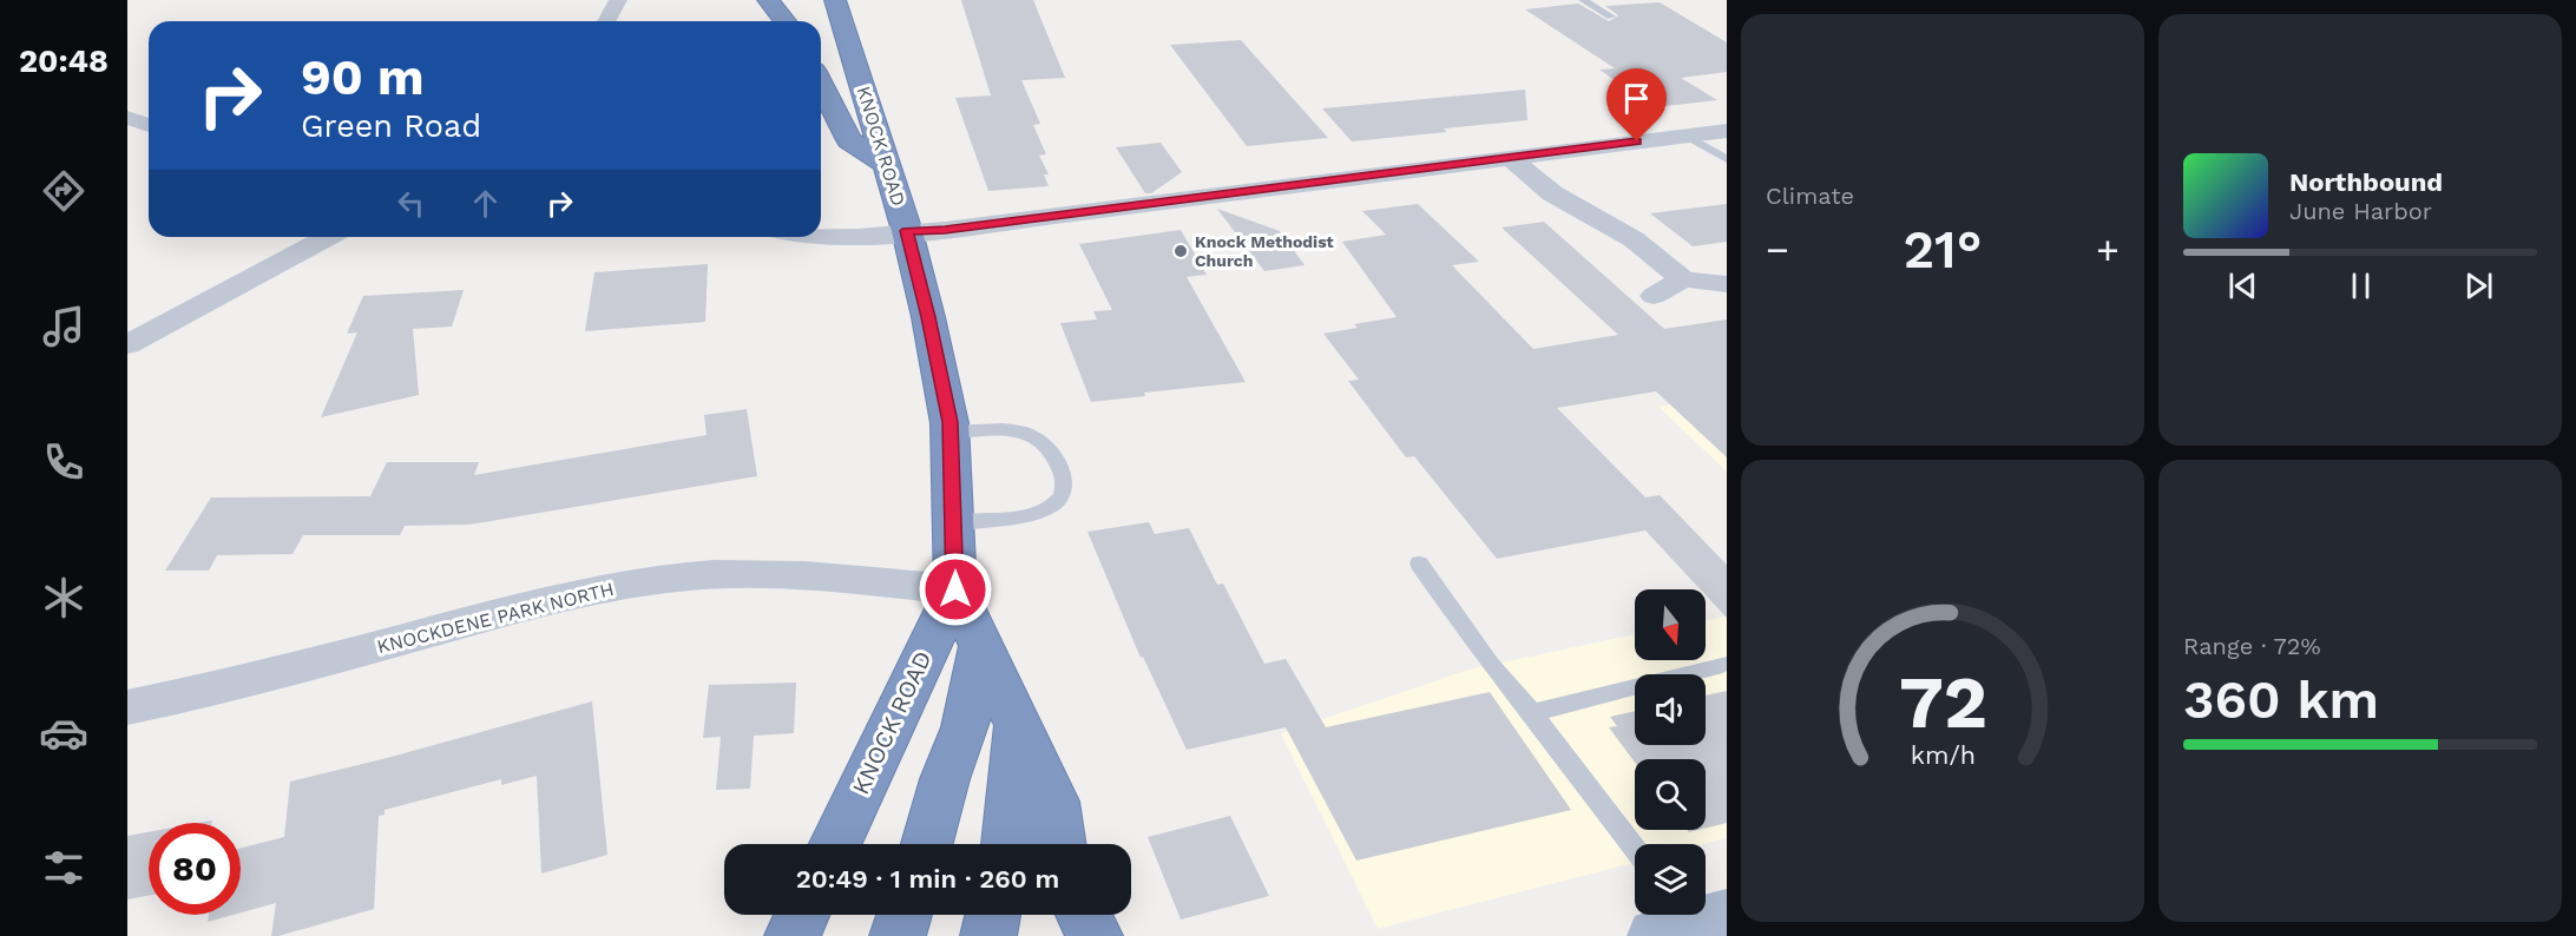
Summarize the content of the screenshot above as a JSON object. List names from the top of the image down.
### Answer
{
  "streets": {
    "highway": ["KNOCK ROAD"],
    "street": ["KNOCKDENE PARK NORTH"]
  },
  "crossings": [
    ["KNOCK ROAD", "KNOCKDENE PARK NORTH"]
  ],
  "places": ["Knock Methodist Church"],
  "north": "bottom",
  "page": {
    "tabs": "20:48",
    "tile": [
      "Climate",
      ["Range · 72%", "360 km"]
    ],
    "turn": ["90 m", "Green Road"],
    "song": ["Northbound", "June Harbor"],
    "heat": ["−", "21°", "+"],
    "limit": "80",
    "trip": "20:49 · 1 min · 260 m",
    "gauge": ["72", "km/h"]
  }
}
